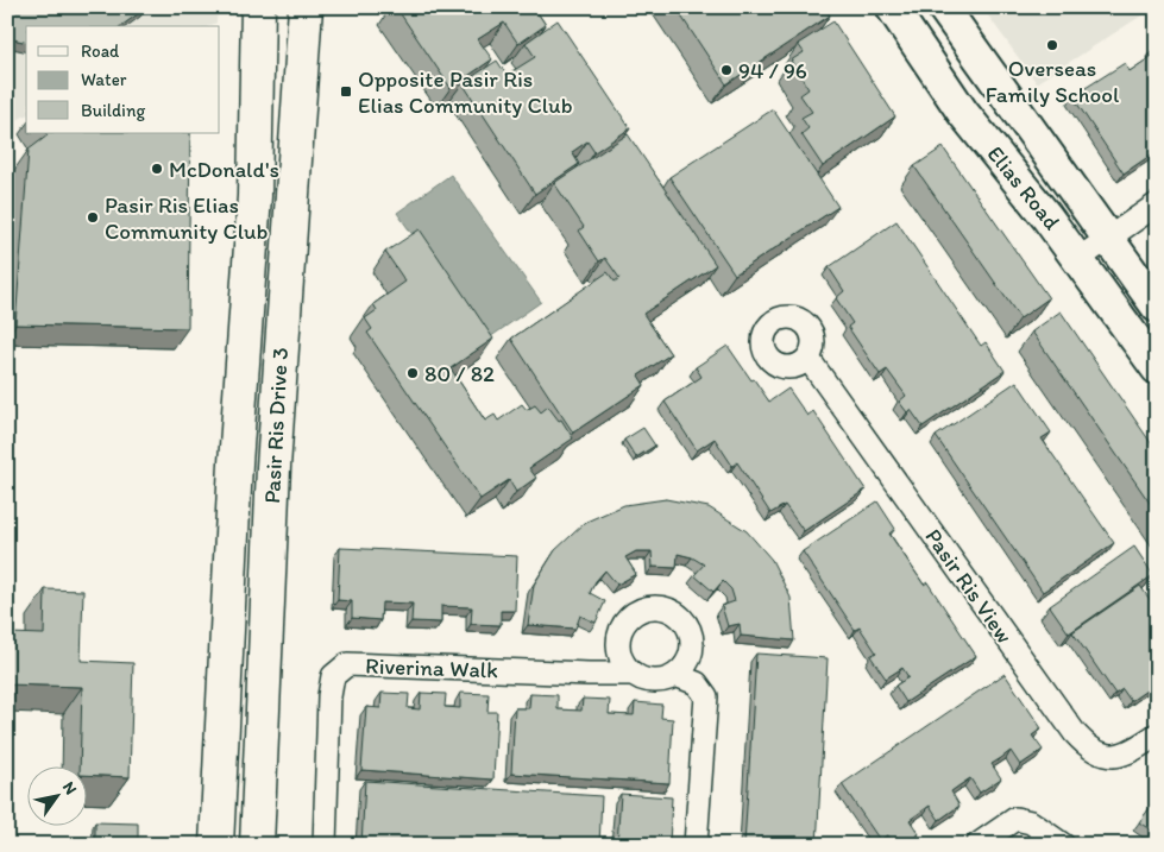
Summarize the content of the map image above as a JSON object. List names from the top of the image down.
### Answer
{
  "streets": {
    "main road": ["Pasir Ris Drive 3"],
    "street": ["Elias Road", "Pasir Ris View", "Riverina Walk"]
  },
  "places": {
    "other": [
      "Overseas Family School",
      "94 / 96",
      "McDonald's",
      "Pasir Ris Elias Community Club",
      "80 / 82"
    ],
    "transit": ["Opposite Pasir Ris Elias Community Club"]
  },
  "legend": ["Road", "Water", "Building"],
  "north": "top right"
}
